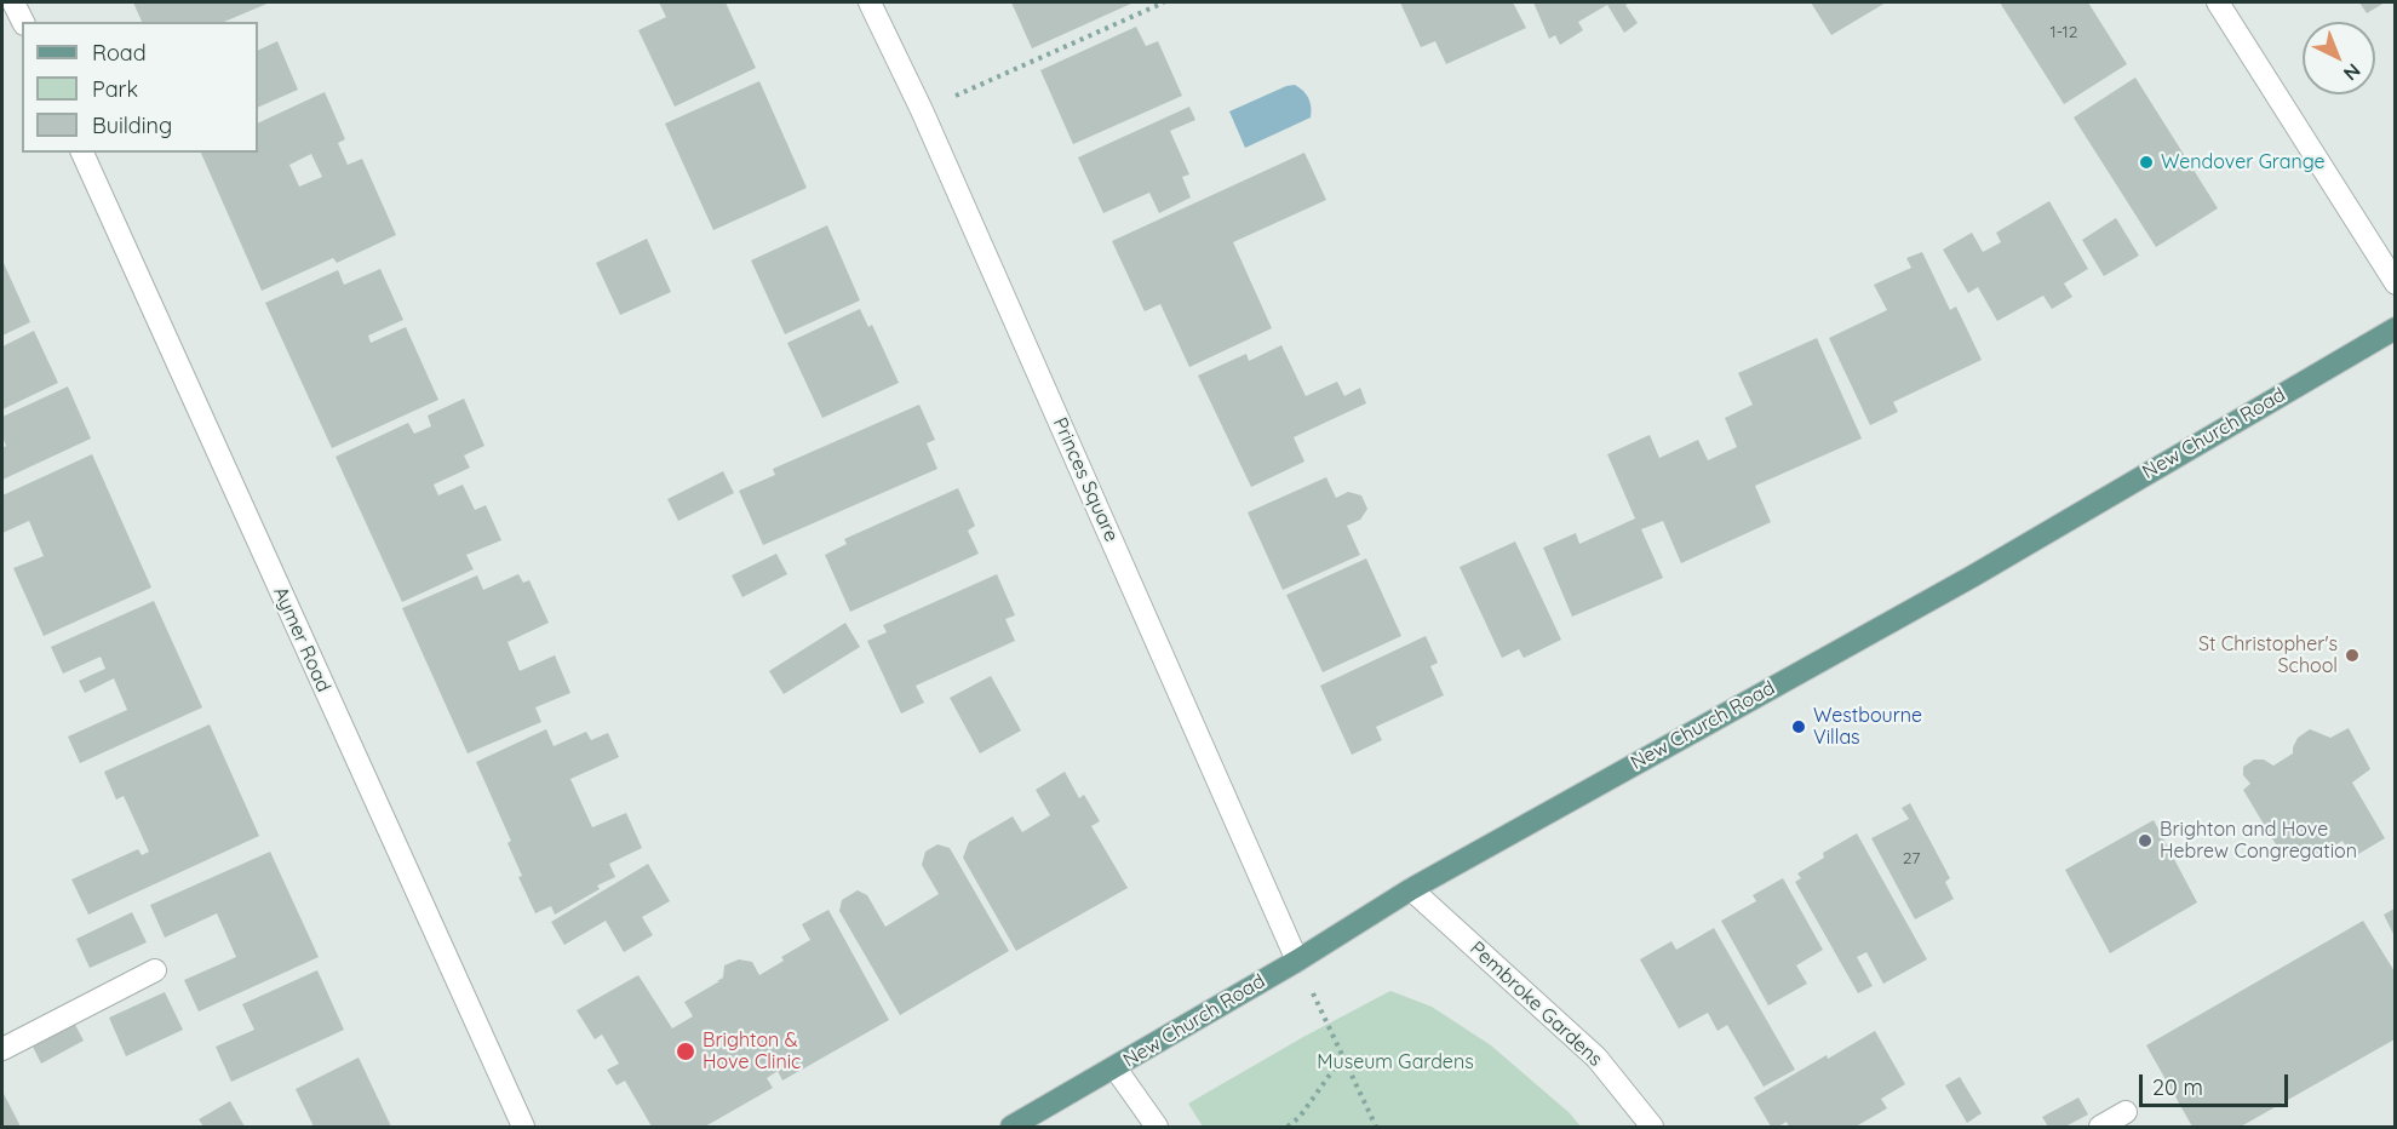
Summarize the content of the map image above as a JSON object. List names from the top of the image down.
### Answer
{
  "streets": {
    "main road": ["New Church Road"],
    "street": ["Princes Square", "Aymer Road", "Pembroke Gardens"]
  },
  "crossings": [
    ["New Church Road", "Princes Square"],
    ["New Church Road", "Pembroke Gardens"]
  ],
  "parks": ["Museum Gardens"],
  "places": [
    "Wendover Grange",
    "St Christopher's School",
    "Westbourne Villas",
    "Brighton and Hove Hebrew Congregation",
    "Brighton & Hove Clinic"
  ],
  "house_numbers": ["1-12", "27"],
  "legend": ["Road", "Park", "Building"],
  "scale_bar": "20 m",
  "north": "bottom right"
}
